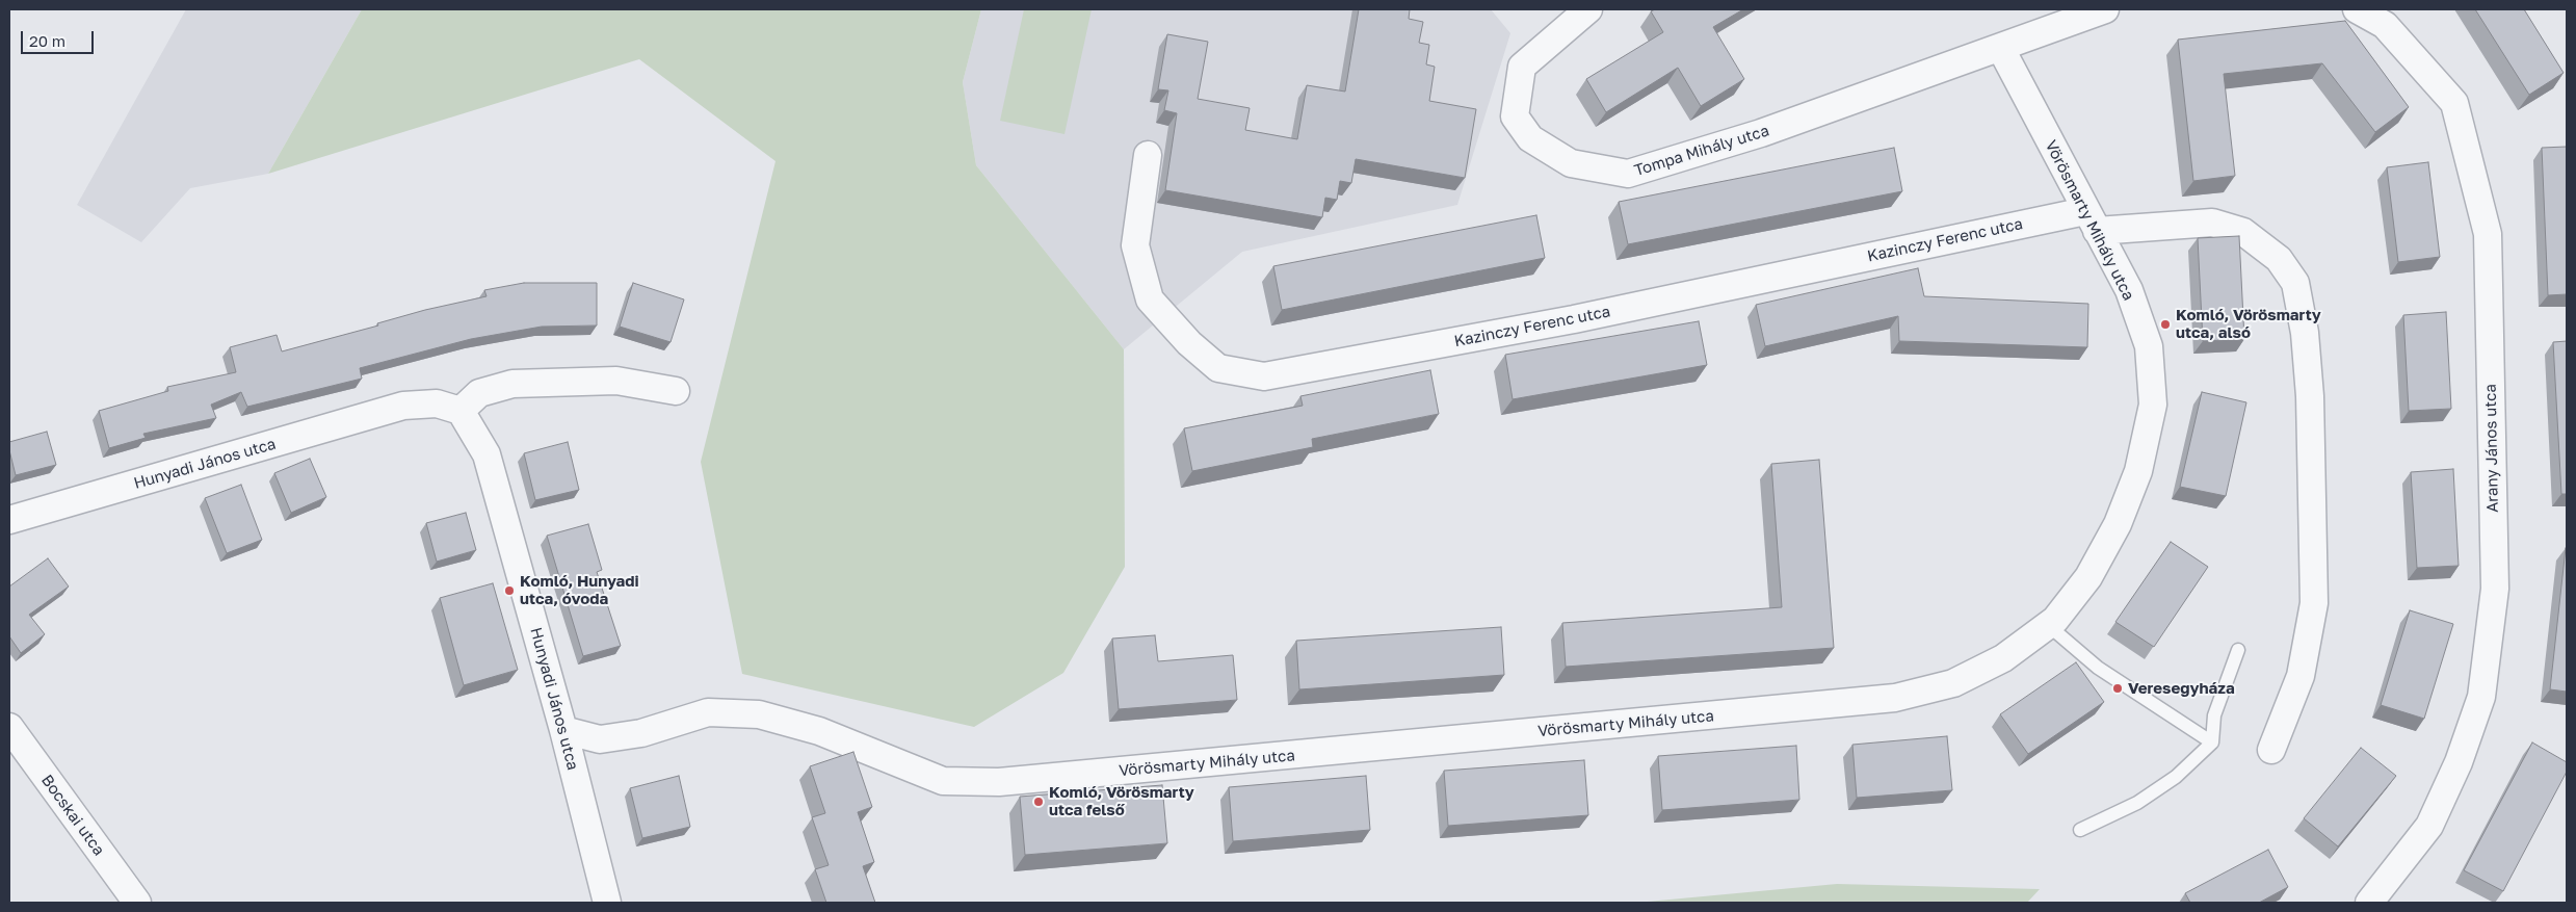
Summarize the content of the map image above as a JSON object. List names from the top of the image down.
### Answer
{
  "streets": {
    "street": [
      "Tompa Mihály utca",
      "Vörösmarty Mihály utca",
      "Kazinczy Ferenc utca",
      "Arany János utca",
      "Hunyadi János utca",
      "Bocskai utca"
    ]
  },
  "crossings": [
    ["Tompa Mihály utca", "Vörösmarty Mihály utca"],
    ["Vörösmarty Mihály utca", "Kazinczy Ferenc utca"],
    ["Vörösmarty Mihály utca", "Hunyadi János utca"]
  ],
  "places": [
    "Komló, Vörösmarty utca, alsó",
    "Komló, Hunyadi utca, óvoda",
    "Veresegyháza",
    "Komló, Vörösmarty utca felső"
  ],
  "scale_bar": "20 m"
}
